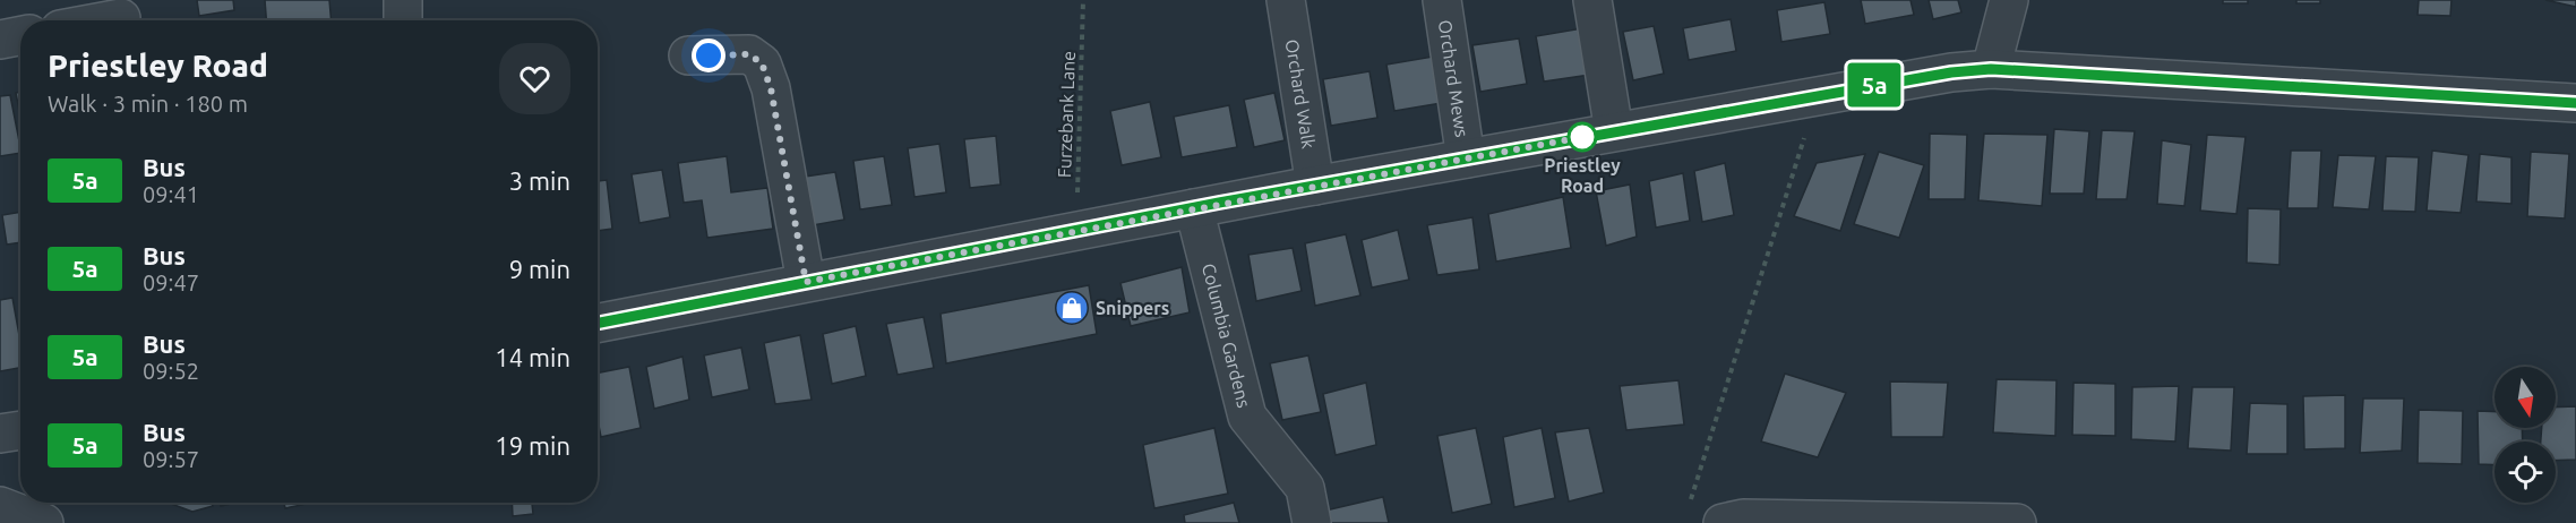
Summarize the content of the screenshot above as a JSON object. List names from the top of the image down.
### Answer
{
  "streets": {
    "street": ["Orchard Mews", "Orchard Walk", "Columbia Gardens"],
    "path": ["Furzebank Lane"]
  },
  "places": {
    "other": ["Priestley Road"],
    "shop": ["Snippers"]
  },
  "lines": ["bus line 5a"],
  "north": "bottom",
  "page": {
    "on_map": "5a",
    "heading": ["Priestley Road", "Walk · 3 min · 180 m"],
    "list": [
      {
        "mark": "5a",
        "name": "Bus",
        "note": "09:41",
        "value": "3 min"
      },
      {
        "mark": "5a",
        "name": "Bus",
        "note": "09:47",
        "value": "9 min"
      },
      {
        "mark": "5a",
        "name": "Bus",
        "note": "09:52",
        "value": "14 min"
      },
      {
        "mark": "5a",
        "name": "Bus",
        "note": "09:57",
        "value": "19 min"
      }
    ]
  }
}
